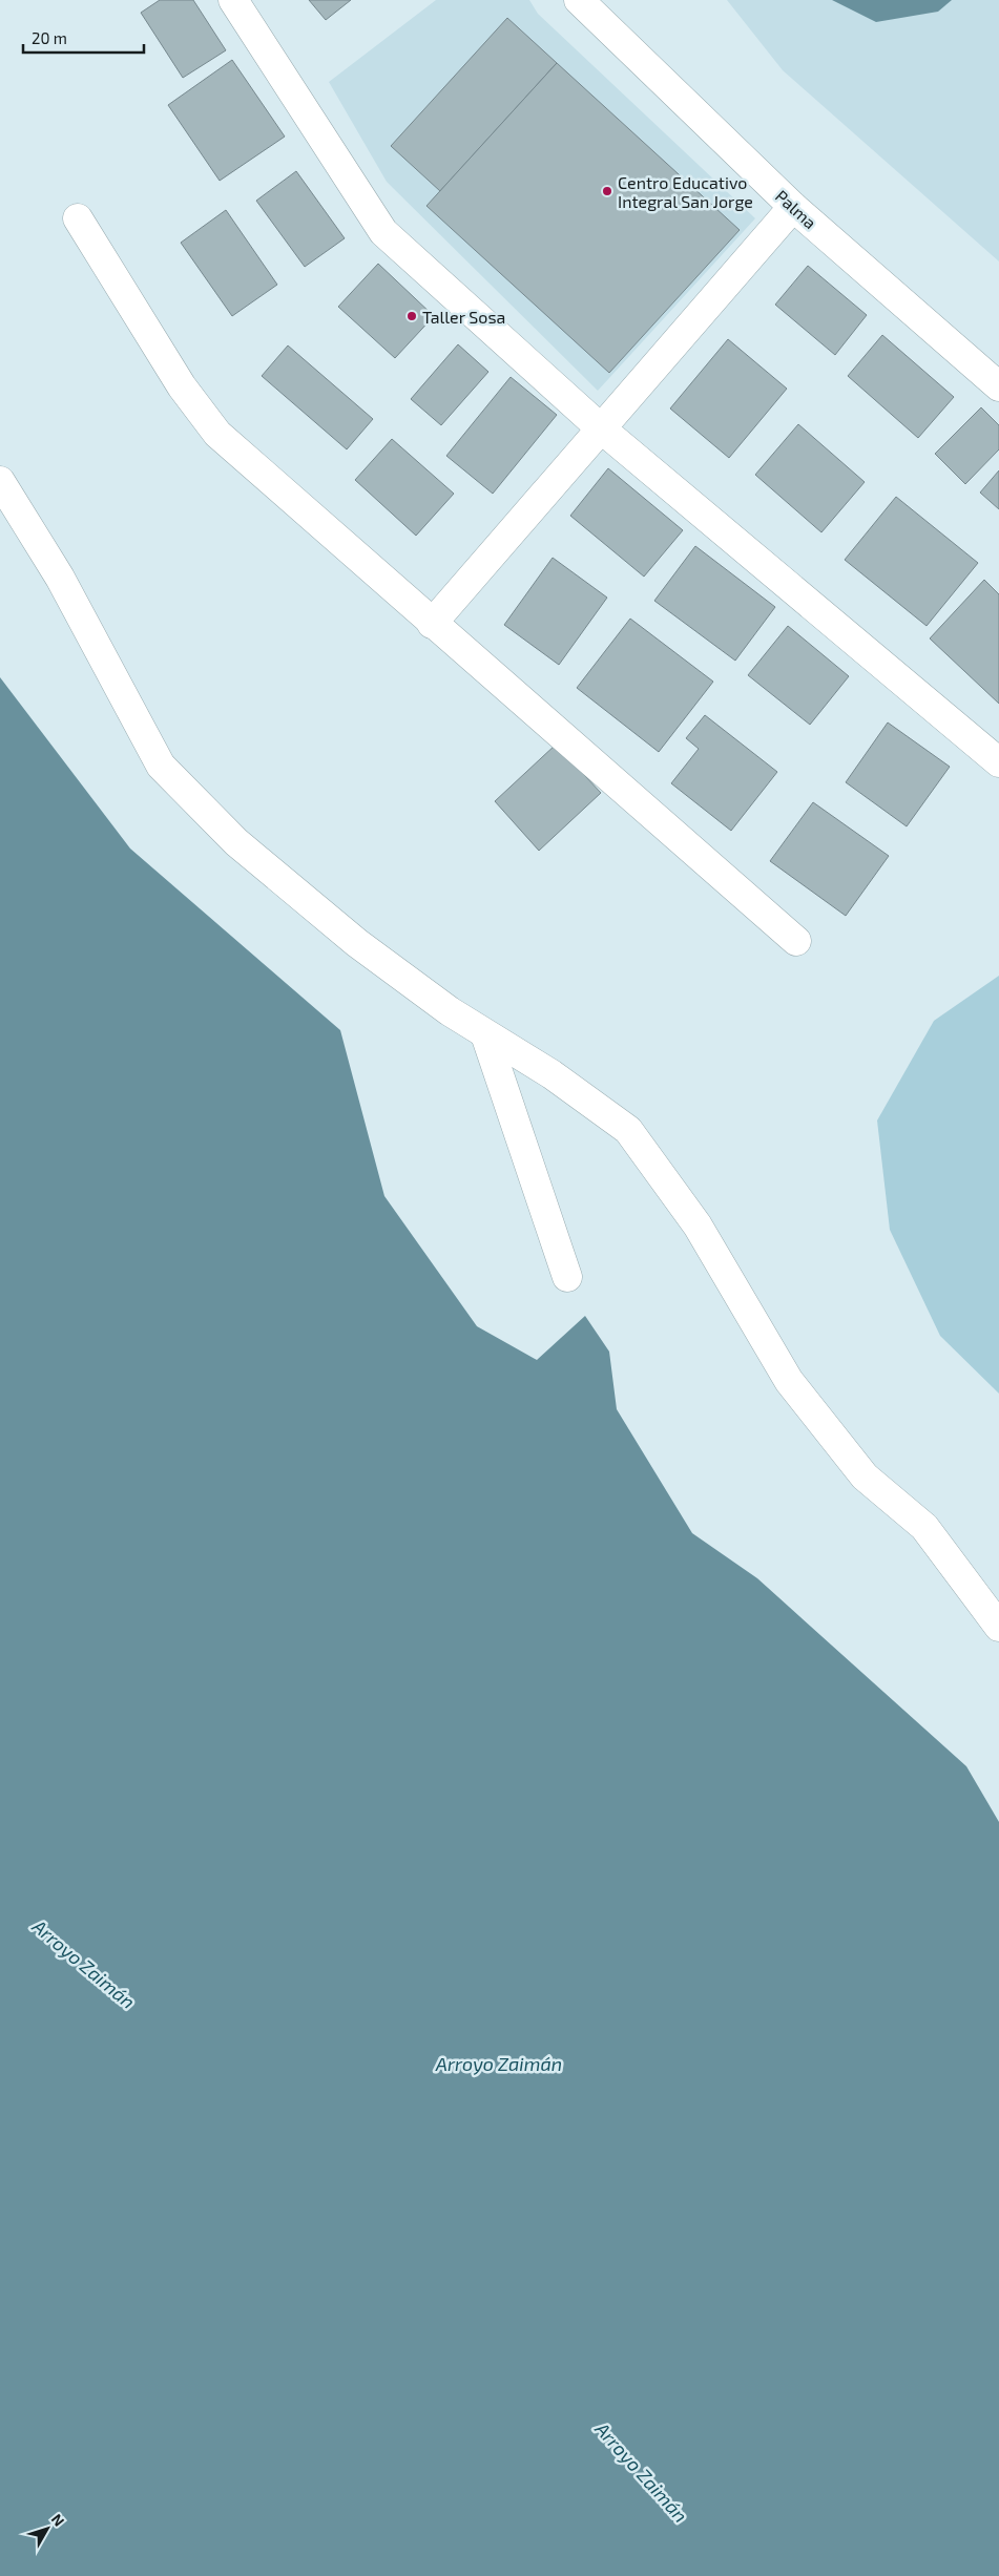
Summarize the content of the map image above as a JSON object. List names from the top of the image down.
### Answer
{
  "streets": {
    "street": ["Palma"]
  },
  "water": ["Arroyo Zaimán"],
  "places": ["Centro Educativo Integral San Jorge", "Taller Sosa"],
  "scale_bar": "20 m",
  "north": "top right"
}
